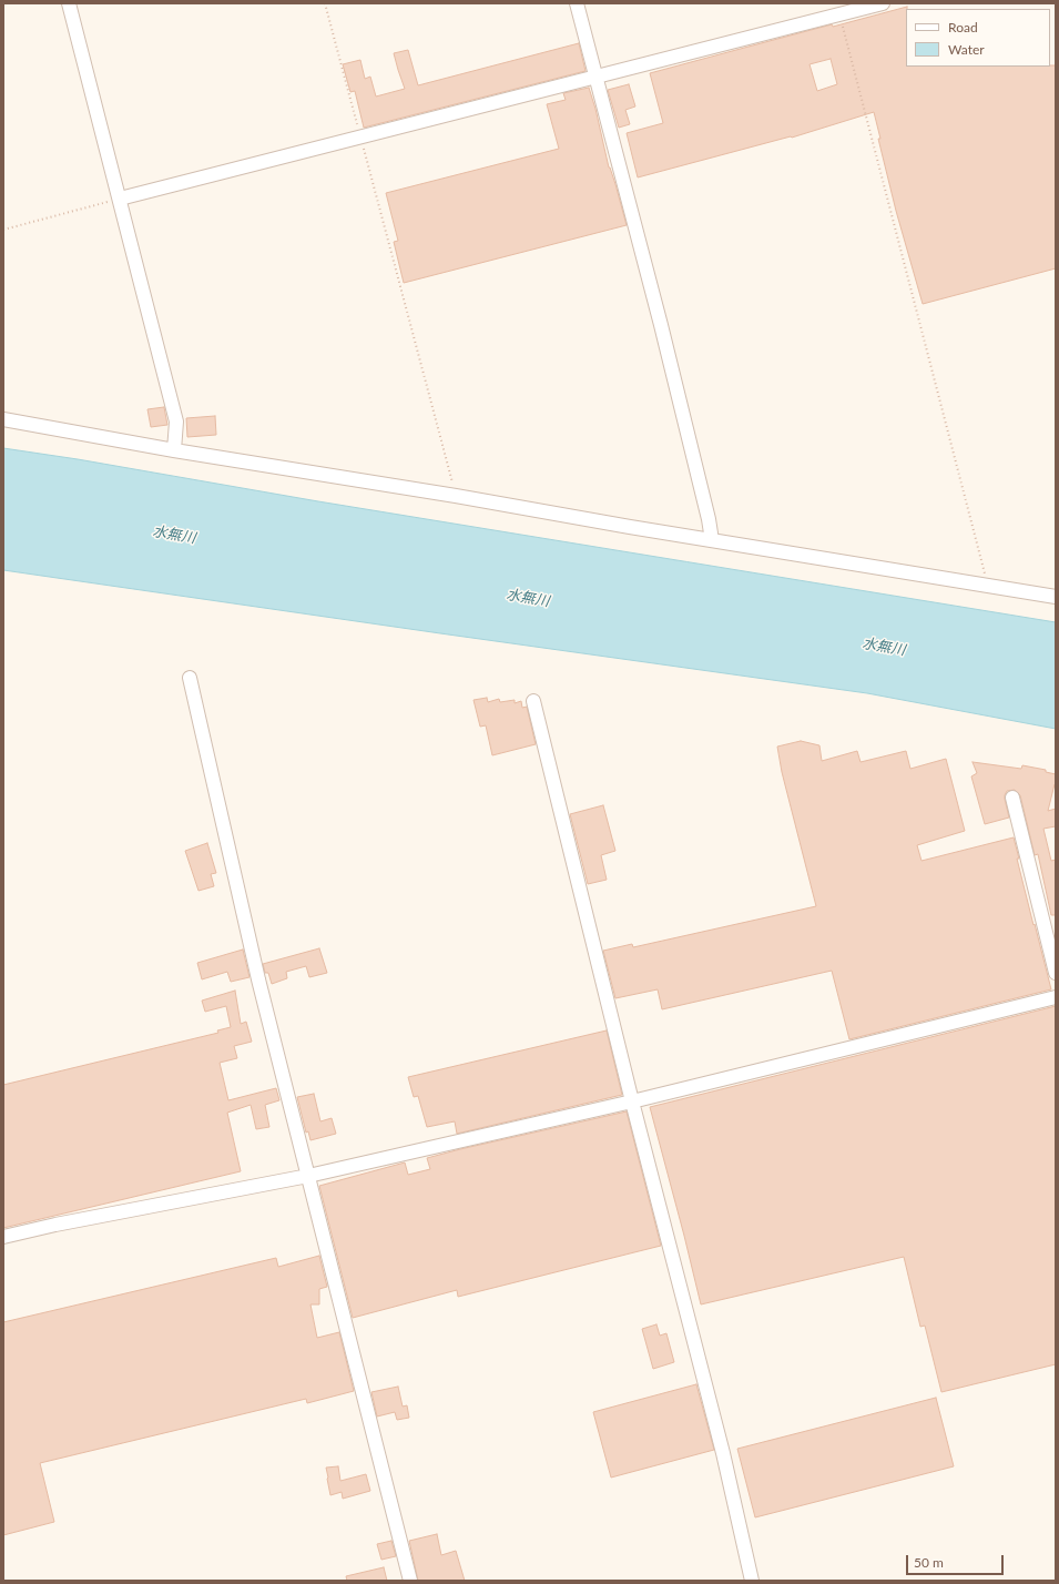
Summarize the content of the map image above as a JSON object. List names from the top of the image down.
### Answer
{
  "water": ["水無川"],
  "legend": ["Road", "Water"],
  "scale_bar": "50 m"
}
